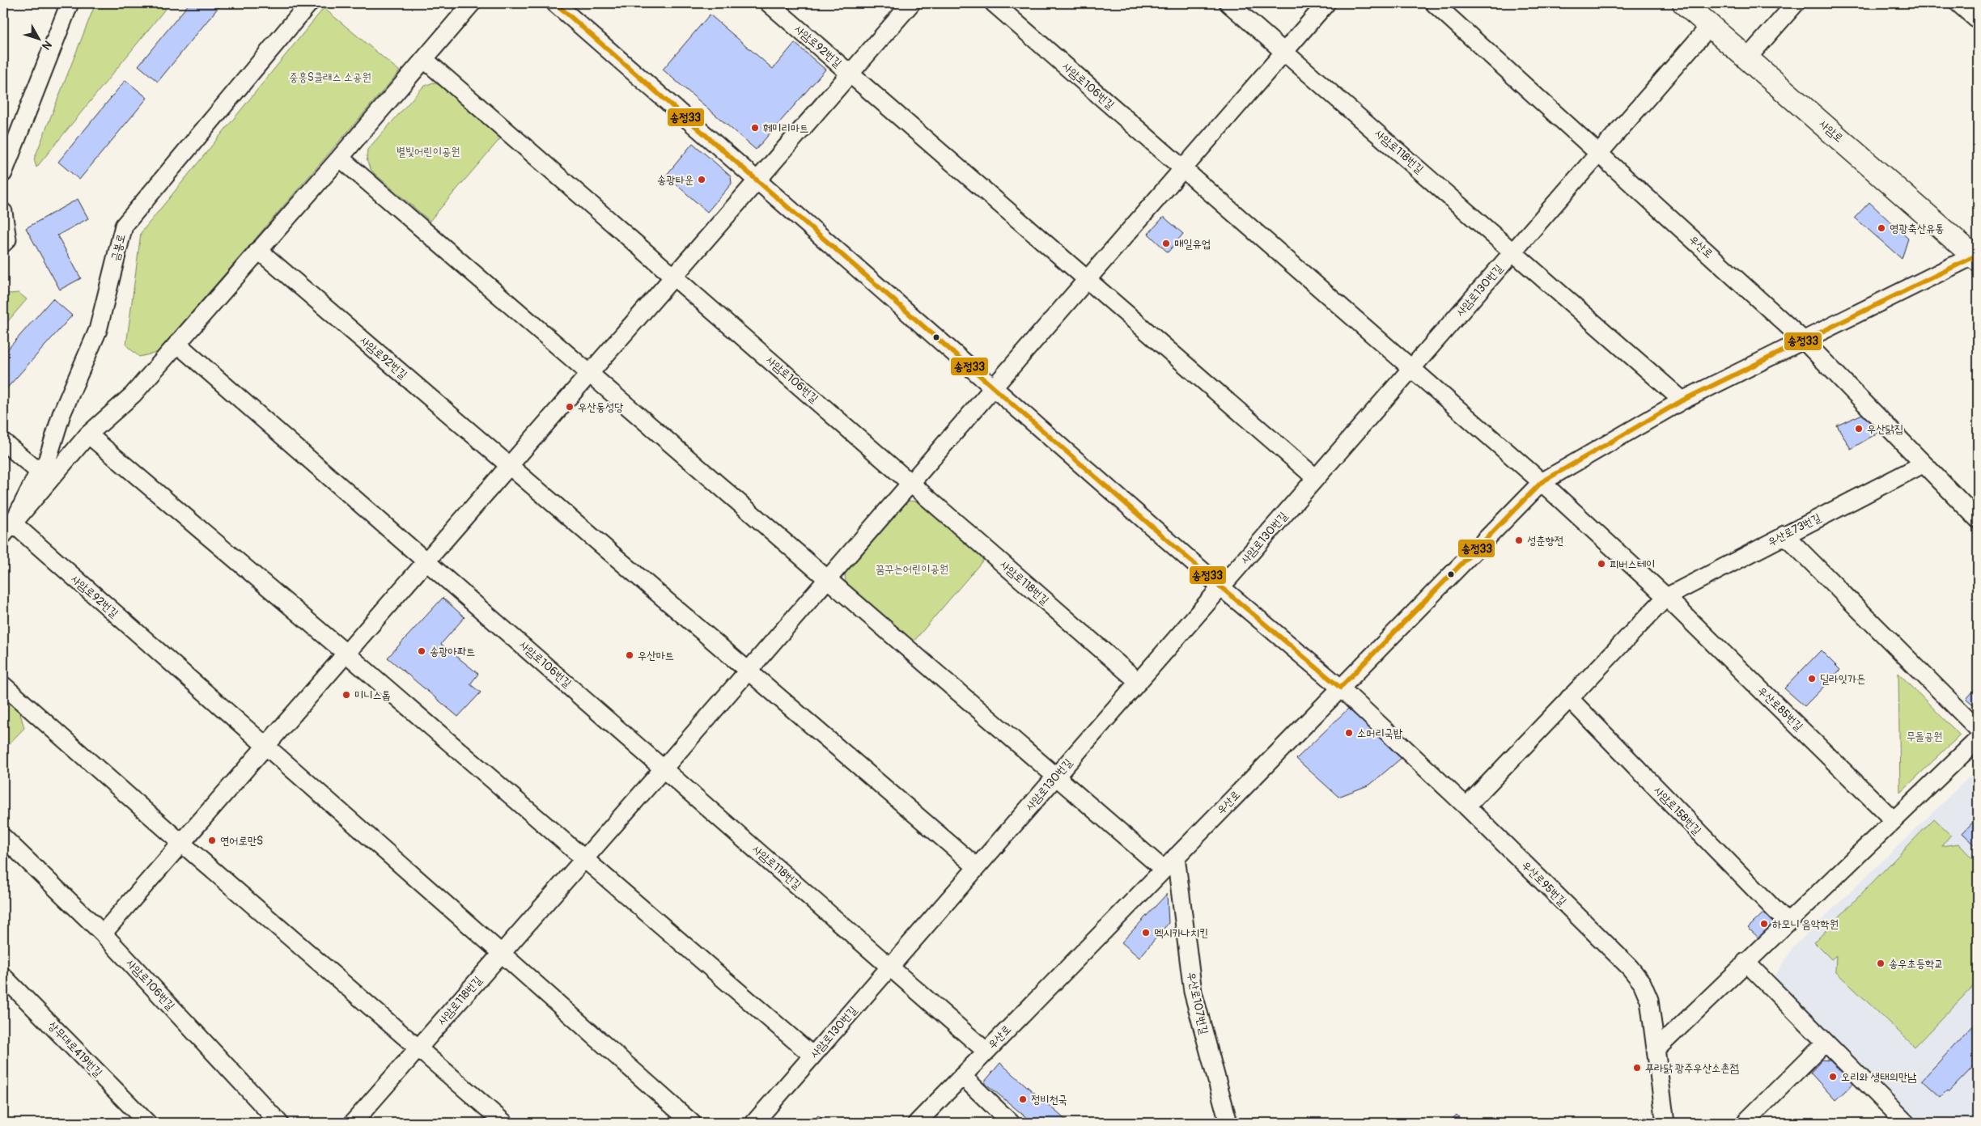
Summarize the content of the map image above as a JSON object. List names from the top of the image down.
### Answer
{
  "streets": {
    "main road": ["사암로"],
    "street": [
      "사암로92번길",
      "사암로106번길",
      "사암로118번길",
      "우산로",
      "금봉로",
      "사암로130번길",
      "우산로73번길",
      "우산로85번길",
      "사암로158번길",
      "우산로95번길",
      "우산로107번길",
      "상무대로419번길"
    ]
  },
  "crossings": [
    ["사암로92번길", "금봉로"],
    ["사암로106번길", "사암로118번길"],
    ["사암로", "우산로"],
    ["사암로", "사암로130번길"],
    ["사암로118번길", "우산로"],
    ["사암로118번길", "사암로130번길"],
    ["사암로118번길", "우산로95번길"],
    ["우산로", "사암로130번길"],
    ["우산로", "우산로85번길"],
    ["우산로", "우산로95번길"],
    ["우산로", "우산로107번길"],
    ["사암로130번길", "우산로95번길"],
    ["우산로73번길", "우산로85번길"]
  ],
  "parks": [
    "중흥S클래스 소공원",
    "별빛어린이공원",
    "꿈꾸는어린이공원",
    "무돌공원"
  ],
  "places": [
    "훼미리마트",
    "송광타운",
    "영광축산유통",
    "매일유업",
    "우산동성당",
    "우산닭집",
    "성춘향전",
    "피버스테이",
    "송광아파트",
    "우산마트",
    "딜라잇가든",
    "미니스톱",
    "소머리국밥",
    "연어로만S",
    "하모니 음악학원",
    "멕시카나치킨",
    "송우초등학교",
    "푸라닭 광주우산소촌점",
    "오리와 생태의만남",
    "정비천국"
  ],
  "lines": ["transit line 송정33"],
  "north": "bottom right"
}
